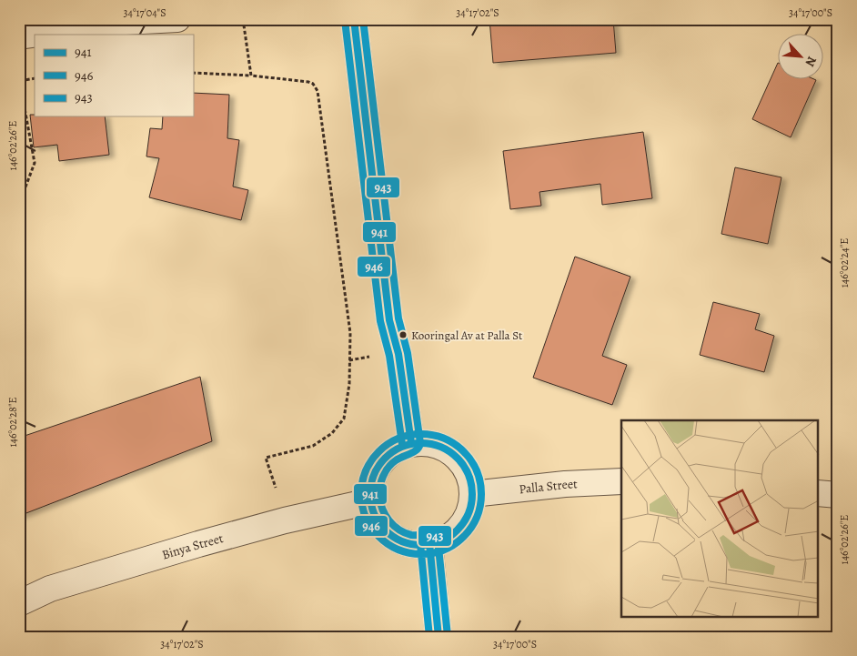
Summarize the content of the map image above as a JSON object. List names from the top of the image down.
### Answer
{
  "streets": {
    "street": ["Palla Street", "Binya Street"]
  },
  "crossings": [
    ["Palla Street", "Binya Street"]
  ],
  "places": ["Kooringal Av at Palla St"],
  "lines": ["transit line 941", "transit line 943", "transit line 946"],
  "legend": ["941", "946", "943"],
  "north": "bottom right",
  "coordinates": [
    "34°17'04\"S",
    "34°17'02\"S",
    "34°17'00\"S",
    "146°02'26\"E",
    "146°02'24\"E",
    "146°02'28\"E"
  ]
}
